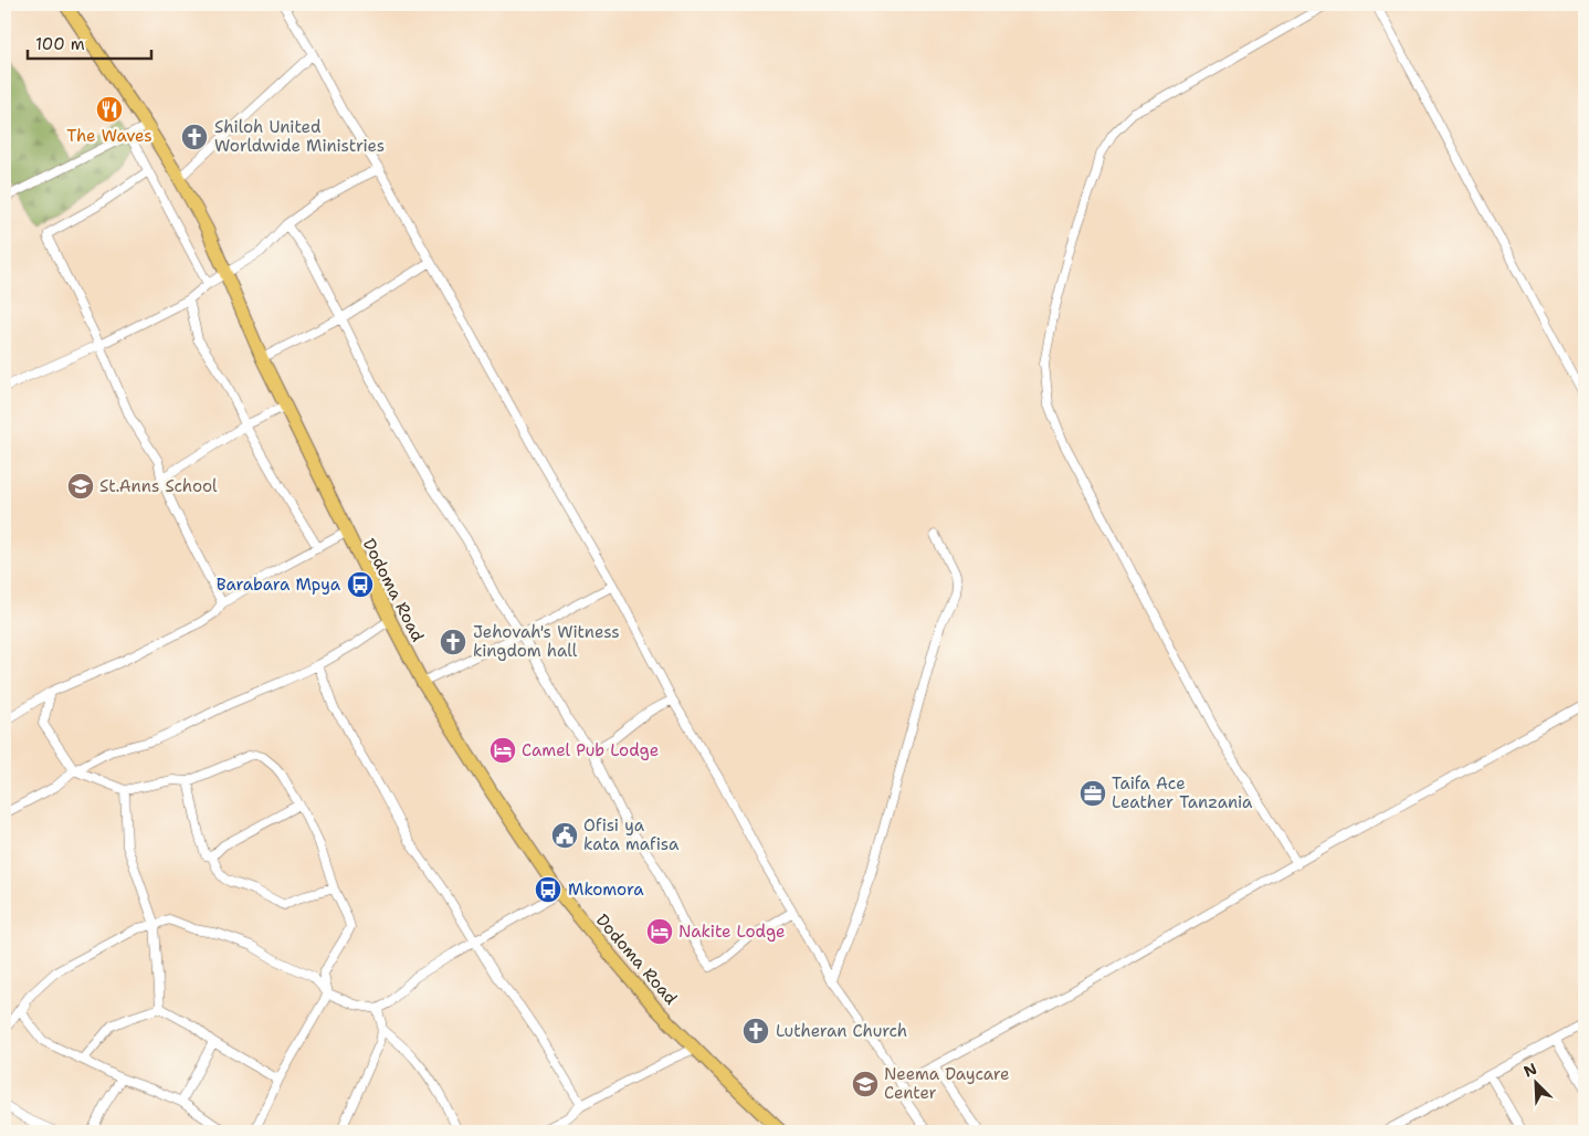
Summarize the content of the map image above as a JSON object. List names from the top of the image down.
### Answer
{
  "streets": {
    "highway": ["Dodoma Road"]
  },
  "places": {
    "restaurant": ["The Waves"],
    "church": ["Shiloh United Worldwide Ministries", "Jehovah's Witness kingdom hall", "Lutheran Church"],
    "school or university": ["St.Anns School", "Neema Daycare Center"],
    "bus stop": ["Barabara Mpya", "Mkomora"],
    "hotel": ["Camel Pub Lodge", "Nakite Lodge"],
    "office": ["Taifa Ace Leather Tanzania"],
    "public building": ["Ofisi ya kata mafisa"]
  },
  "scale_bar": "100 m",
  "north": "top left"
}
